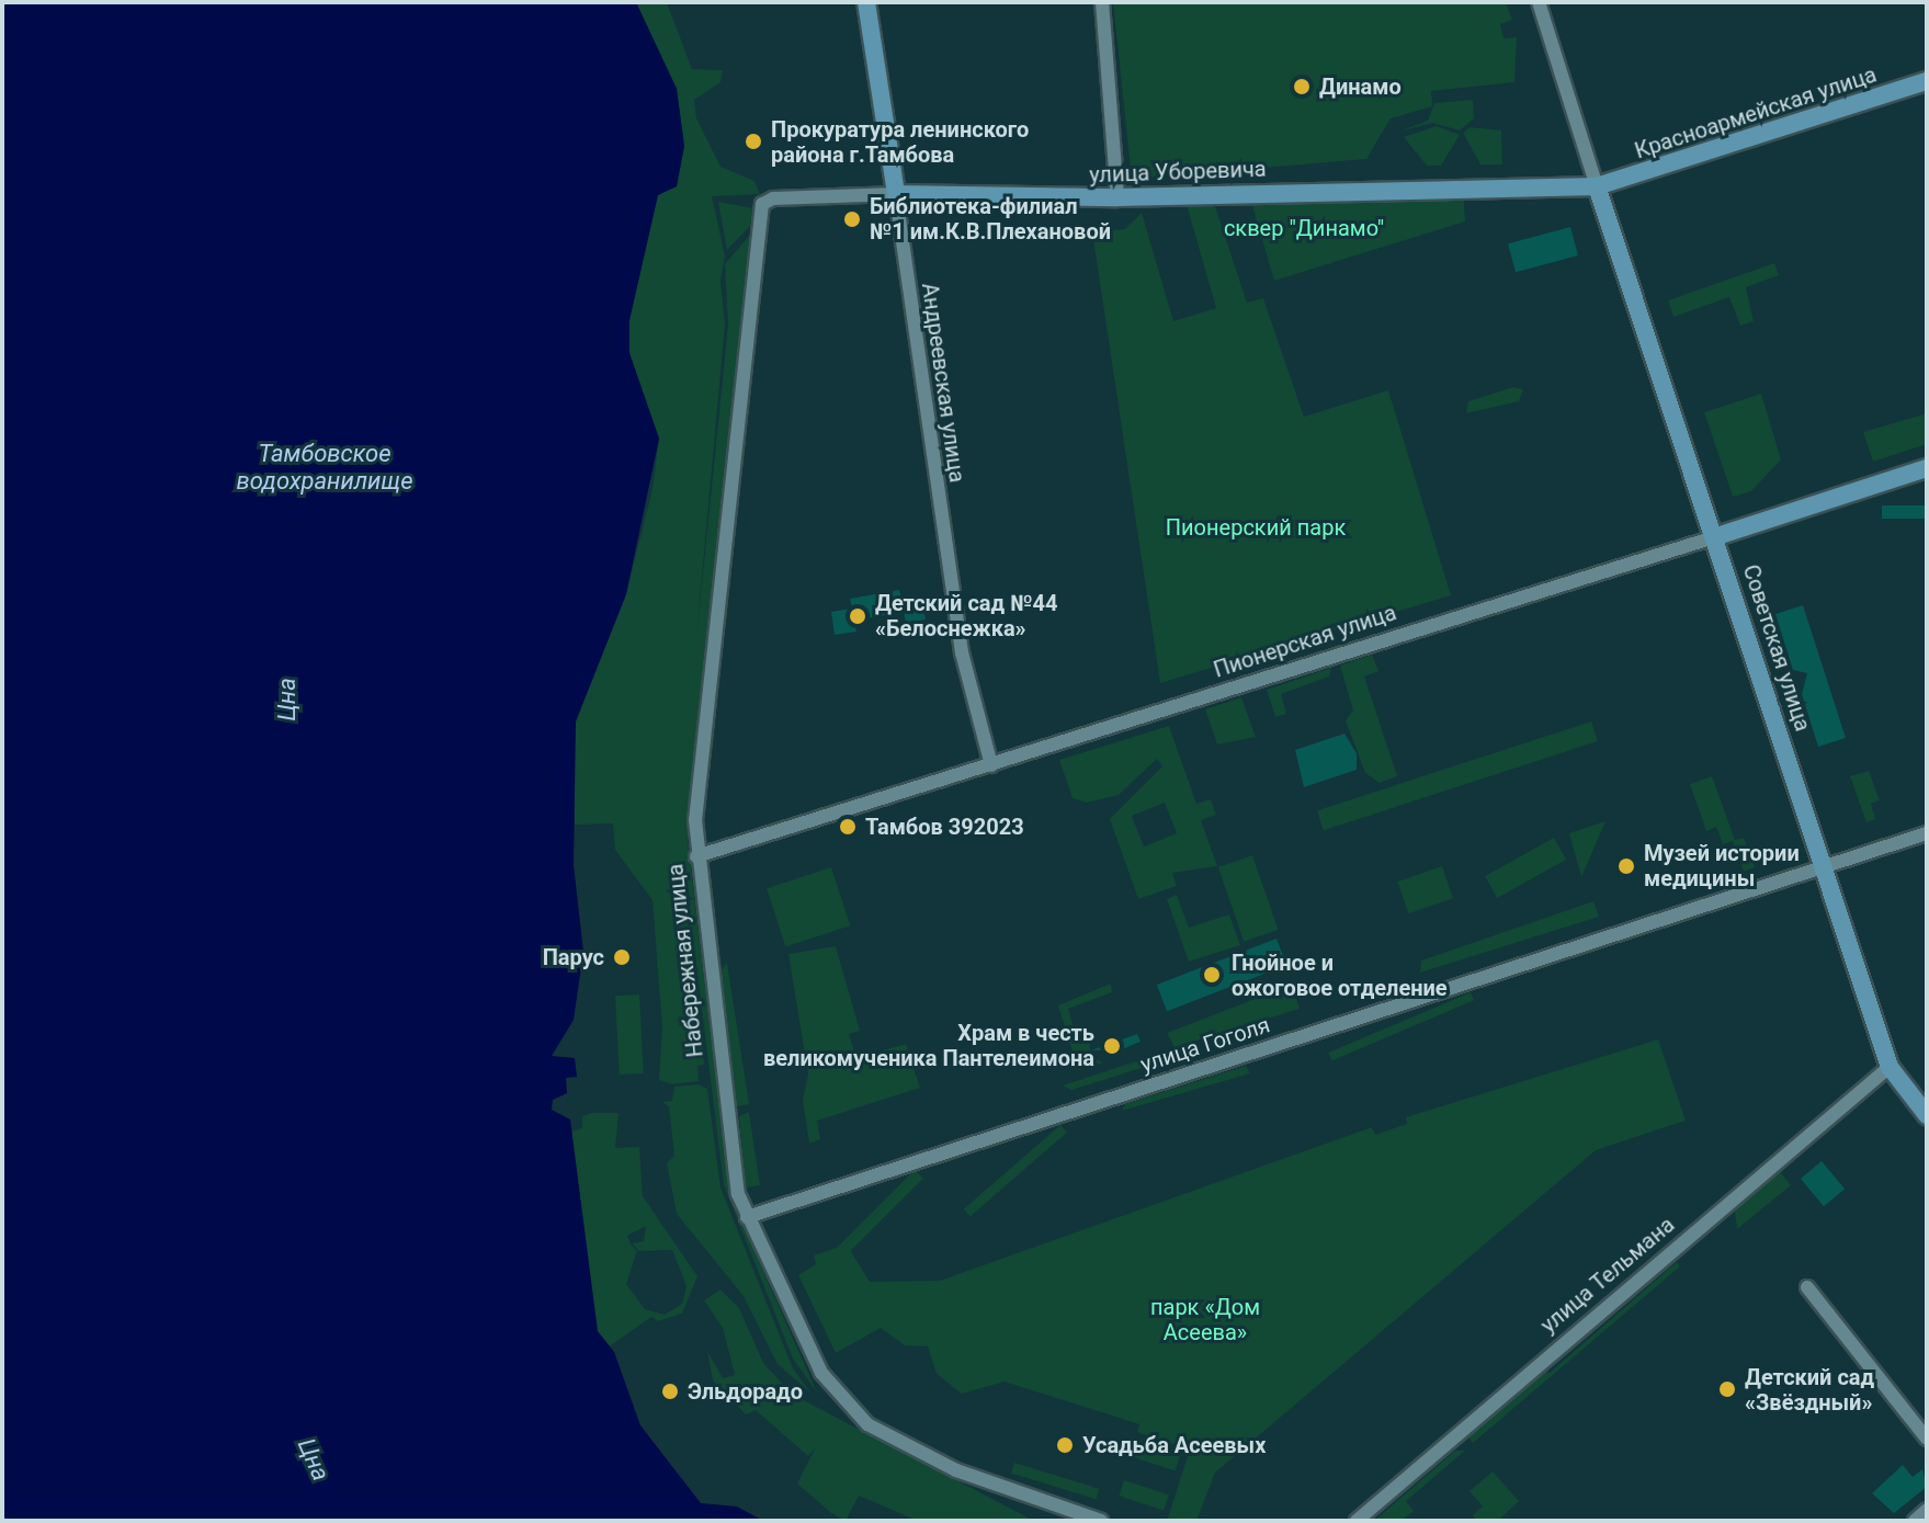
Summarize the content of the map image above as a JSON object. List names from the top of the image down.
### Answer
{
  "streets": {
    "street": [
      "Красноармейская улица",
      "улица Уборевича",
      "Андреевская улица",
      "Пионерская улица",
      "Советская улица",
      "Набережная улица",
      "улица Гоголя",
      "улица Тельмана"
    ]
  },
  "crossings": [
    ["Красноармейская улица", "улица Уборевича"],
    ["Красноармейская улица", "Советская улица"],
    ["улица Уборевича", "Андреевская улица"],
    ["улица Уборевича", "Советская улица"],
    ["улица Уборевича", "Набережная улица"],
    ["Андреевская улица", "Пионерская улица"],
    ["Пионерская улица", "Советская улица"],
    ["Пионерская улица", "Набережная улица"],
    ["Советская улица", "улица Гоголя"],
    ["Советская улица", "улица Тельмана"],
    ["Набережная улица", "улица Гоголя"]
  ],
  "water": ["Тамбовское водохранилище", "Цна"],
  "parks": ["сквер \"Динамо\"", "Пионерский парк", "парк «Дом Асеева»"],
  "places": [
    "Динамо",
    "Прокуратура ленинского района г.Тамбова",
    "Библиотека-филиал №1 им.К.В.Плехановой",
    "Детский сад №44 «Белоснежка»",
    "Тамбов 392023",
    "Музей истории медицины",
    "Парус",
    "Гнойное и ожоговое отделение",
    "Храм в честь великомученика Пантелеимона",
    "Детский сад «Звёздный»",
    "Эльдорадо",
    "Усадьба Асеевых"
  ]
}
